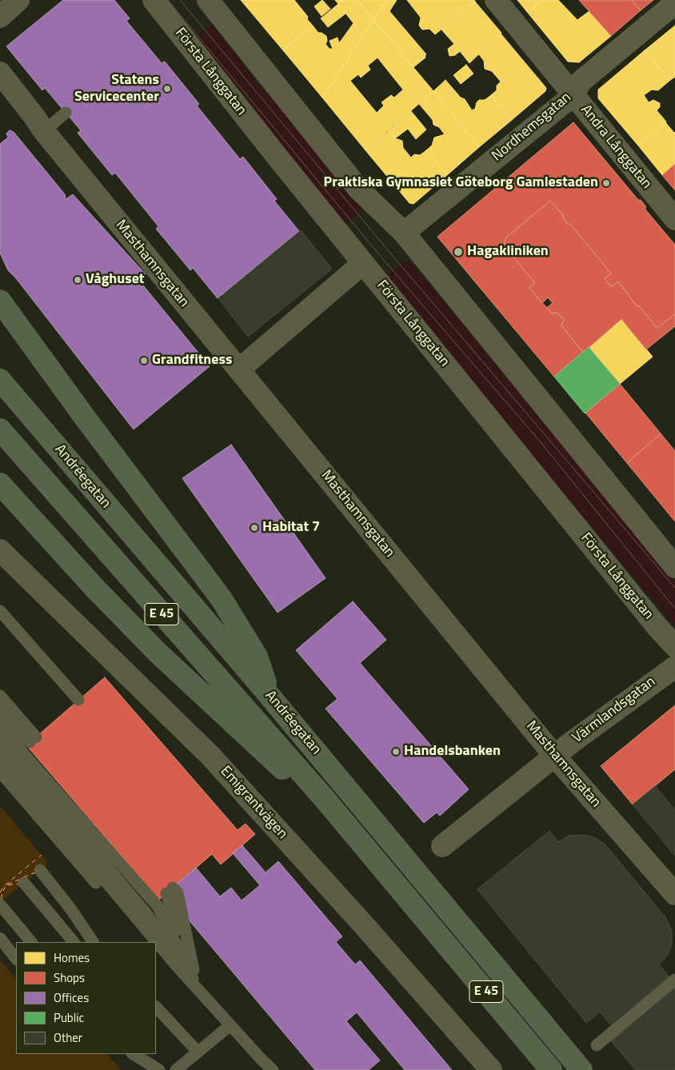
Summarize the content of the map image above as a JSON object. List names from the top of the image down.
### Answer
{
  "streets": {
    "highway": ["Andréegatan", "E 45"],
    "street": [
      "Första Långgatan",
      "Nordhemsgatan",
      "Andra Långgatan",
      "Masthamnsgatan",
      "Värmlandsgatan",
      "Emigrantvägen"
    ]
  },
  "crossings": [
    ["Nordhemsgatan", "Andra Långgatan"],
    ["Masthamnsgatan", "Värmlandsgatan"]
  ],
  "places": [
    "Statens Servicecenter",
    "Praktiska Gymnasiet Göteborg Gamlestaden",
    "Hagakliniken",
    "Våghuset",
    "Grandfitness",
    "Habitat 7",
    "Handelsbanken"
  ],
  "legend": [
    "Homes",
    "Shops",
    "Offices",
    "Public",
    "Other"
  ]
}
